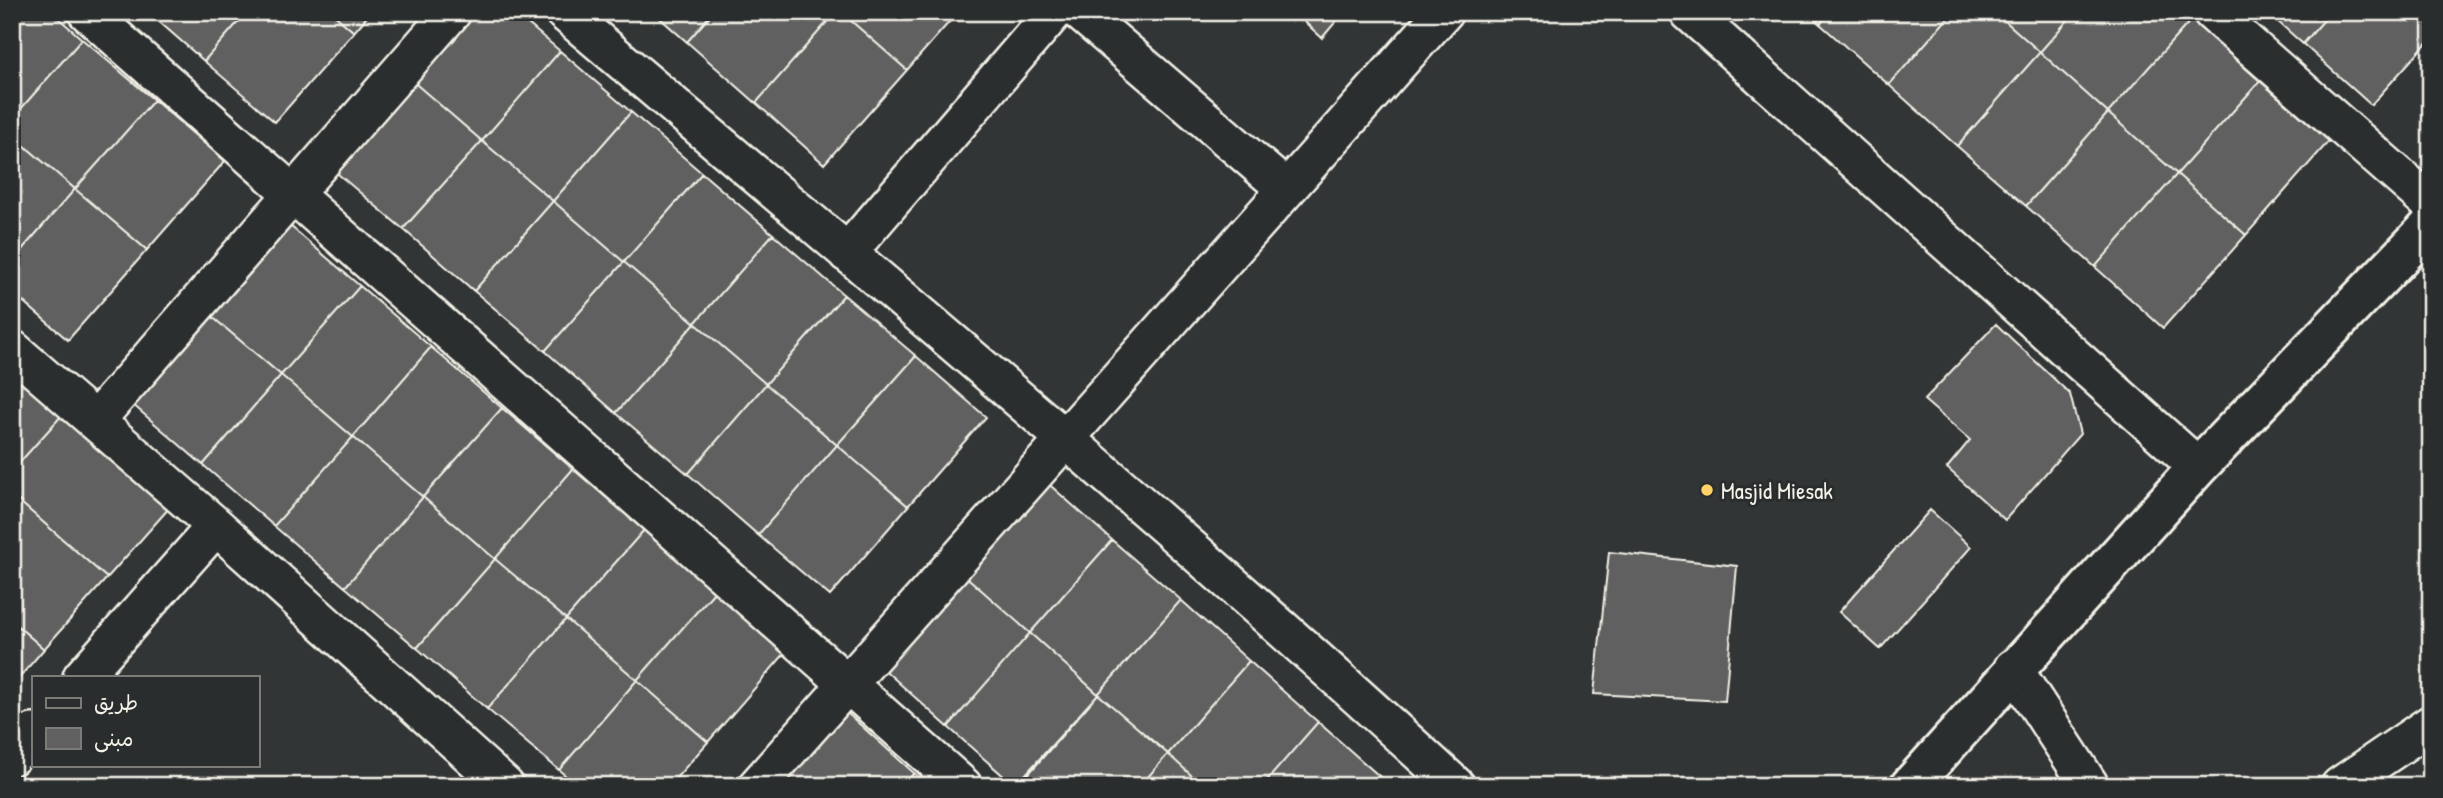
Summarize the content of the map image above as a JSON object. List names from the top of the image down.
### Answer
{
  "places": ["Masjid Miesak"],
  "legend": ["طريق", "مبنى"]
}
